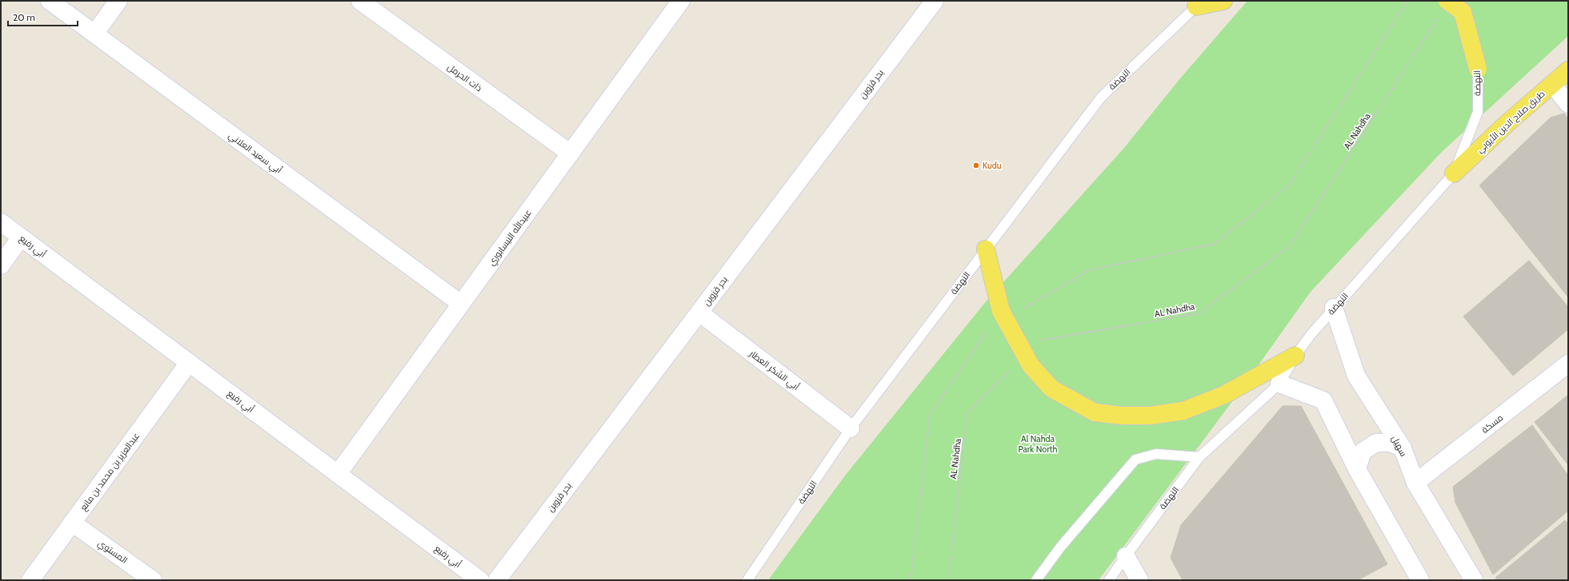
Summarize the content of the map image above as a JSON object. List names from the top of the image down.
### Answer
{
  "streets": {
    "main road": ["النهضة", "طريق صلاح الدين الأيوبي"],
    "street": [
      "ذات الحرمل",
      "بحر قزوين",
      "أبي سعيد العلاني",
      "عبيدالله النيسابوري",
      "أبي رفيع",
      "أبي الشكر العطار",
      "مسكة",
      "سهيل",
      "عبدالعزيز بن محمد بن مانع",
      "المستوي"
    ],
    "path": ["AL Nahdha"]
  },
  "crossings": [
    ["ذات الحرمل", "عبيدالله النيسابوري"],
    ["النهضة", "طريق صلاح الدين الأيوبي"],
    ["النهضة", "أبي الشكر العطار"],
    ["النهضة", "سهيل"],
    ["بحر قزوين", "أبي الشكر العطار"],
    ["أبي سعيد العلاني", "عبيدالله النيسابوري"],
    ["عبيدالله النيسابوري", "أبي رفيع"],
    ["أبي رفيع", "عبدالعزيز بن محمد بن مانع"],
    ["مسكة", "سهيل"],
    ["عبدالعزيز بن محمد بن مانع", "المستوي"]
  ],
  "parks": ["Al Nahda Park North"],
  "places": ["Kudu"],
  "scale_bar": "20 m"
}
